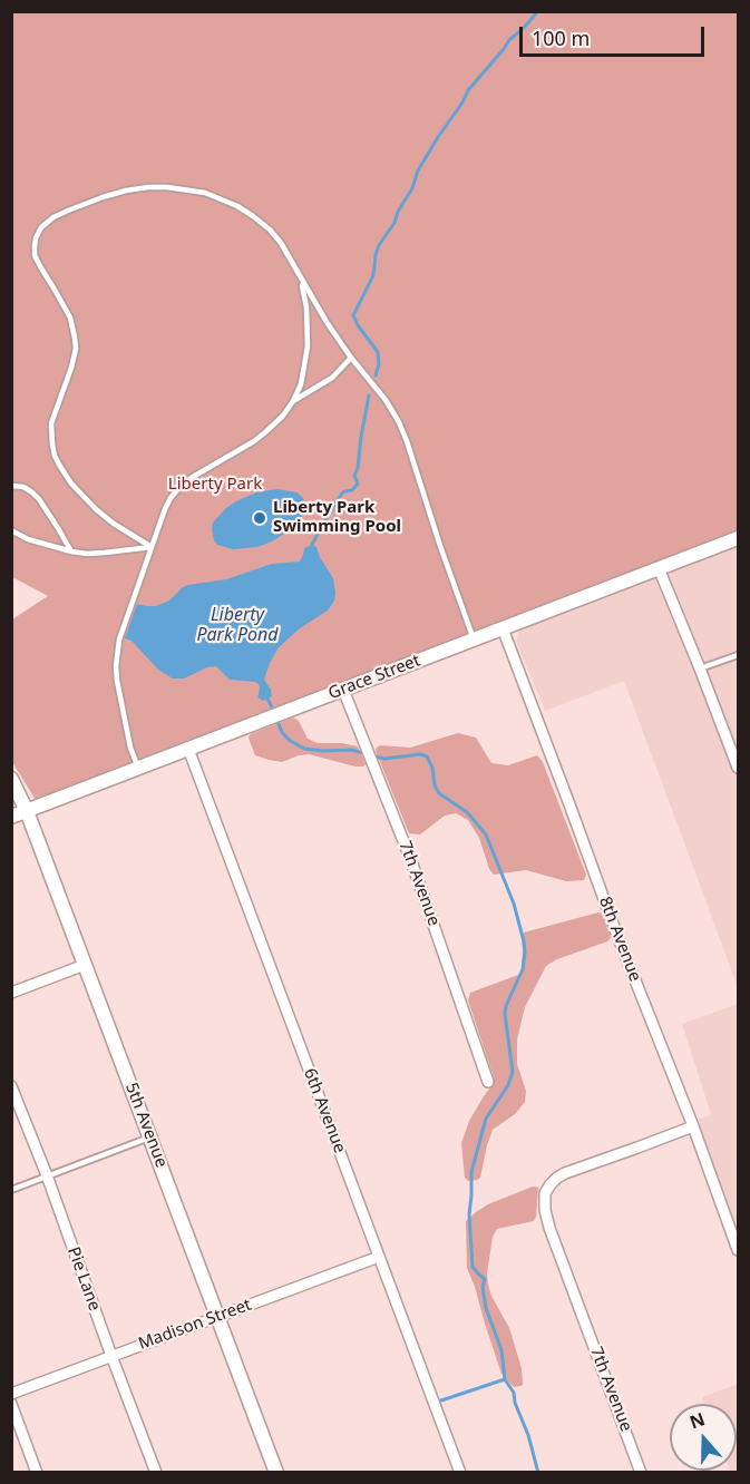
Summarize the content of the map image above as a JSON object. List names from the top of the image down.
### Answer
{
  "streets": {
    "street": [
      "Grace Street",
      "7th Avenue",
      "8th Avenue",
      "6th Avenue",
      "5th Avenue",
      "Pie Lane",
      "Madison Street"
    ]
  },
  "crossings": [
    ["Grace Street", "7th Avenue"],
    ["Grace Street", "8th Avenue"],
    ["Grace Street", "6th Avenue"],
    ["Grace Street", "5th Avenue"],
    ["7th Avenue", "8th Avenue"],
    ["6th Avenue", "Madison Street"],
    ["5th Avenue", "Madison Street"],
    ["Pie Lane", "Madison Street"]
  ],
  "water": ["Liberty Park Pond"],
  "parks": ["Liberty Park"],
  "places": ["Liberty Park Swimming Pool"],
  "scale_bar": "100 m",
  "north": "top"
}
